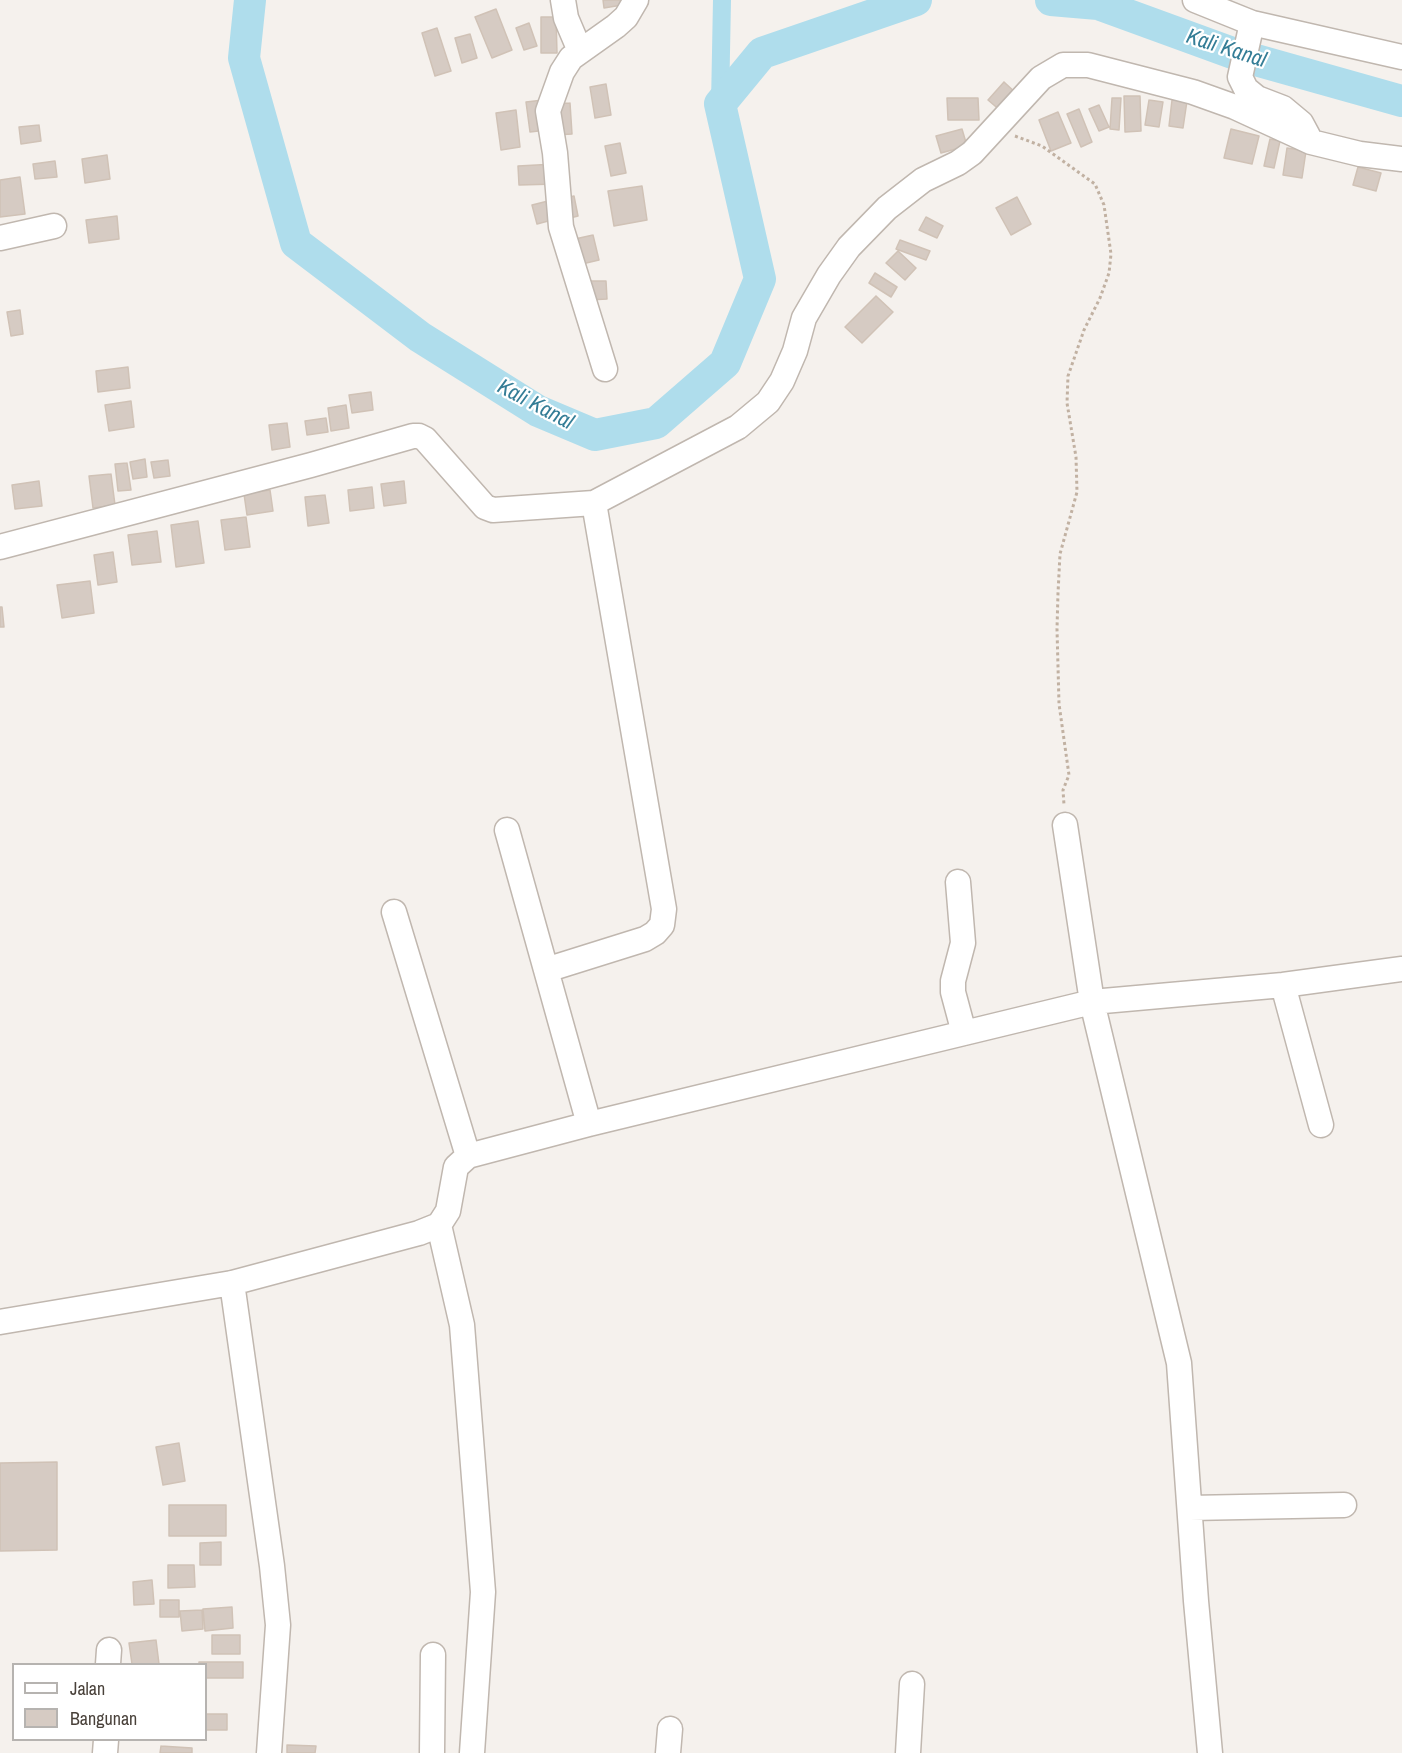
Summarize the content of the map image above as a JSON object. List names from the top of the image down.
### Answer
{
  "water": ["Kali Kanal"],
  "legend": ["Jalan", "Bangunan"]
}
